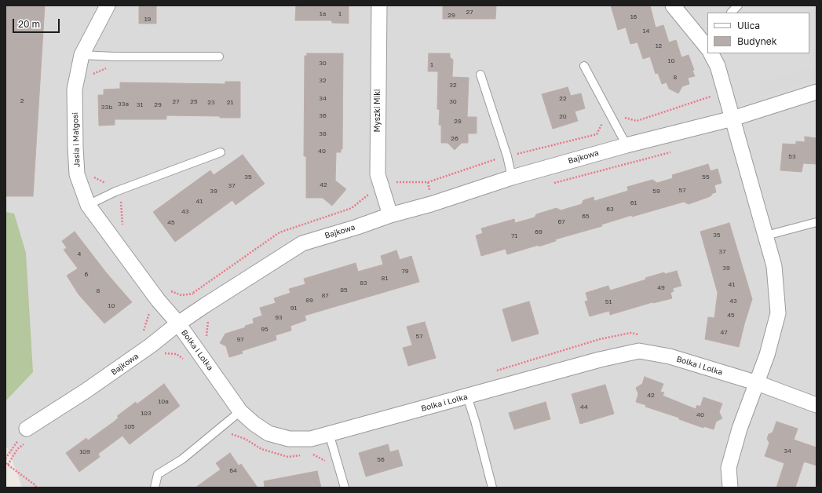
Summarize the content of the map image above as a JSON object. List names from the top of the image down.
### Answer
{
  "streets": {
    "street": [
      "Myszki Miki",
      "Jasia i Małgosi",
      "Bajkowa",
      "Bolka i Lolka"
    ]
  },
  "crossings": [
    ["Myszki Miki", "Bajkowa"],
    ["Jasia i Małgosi", "Bajkowa"],
    ["Jasia i Małgosi", "Bolka i Lolka"],
    ["Bajkowa", "Bolka i Lolka"]
  ],
  "house_numbers": [
    "27",
    "1a",
    "1",
    "29",
    "16",
    "19",
    "14",
    "12",
    "10",
    "30",
    "1",
    "8",
    "32",
    "32",
    "34",
    "22",
    "2",
    "27",
    "25",
    "30",
    "23",
    "21",
    "33a",
    "31",
    "29",
    "33b",
    "36",
    "20",
    "28",
    "38",
    "26",
    "40",
    "53",
    "35",
    "55",
    "42",
    "37",
    "57",
    "39",
    "59",
    "41",
    "61",
    "63",
    "43",
    "65",
    "67",
    "45",
    "69",
    "35",
    "71",
    "37",
    "4",
    "39",
    "79",
    "6",
    "81",
    "83",
    "41",
    "49",
    "85",
    "8",
    "87",
    "89",
    "43",
    "51",
    "10",
    "91",
    "45",
    "93",
    "95",
    "47",
    "57",
    "97",
    "42",
    "10a",
    "44",
    "103",
    "40",
    "105",
    "34",
    "109",
    "56",
    "64"
  ],
  "legend": ["Ulica", "Budynek"],
  "scale_bar": "20 m"
}
